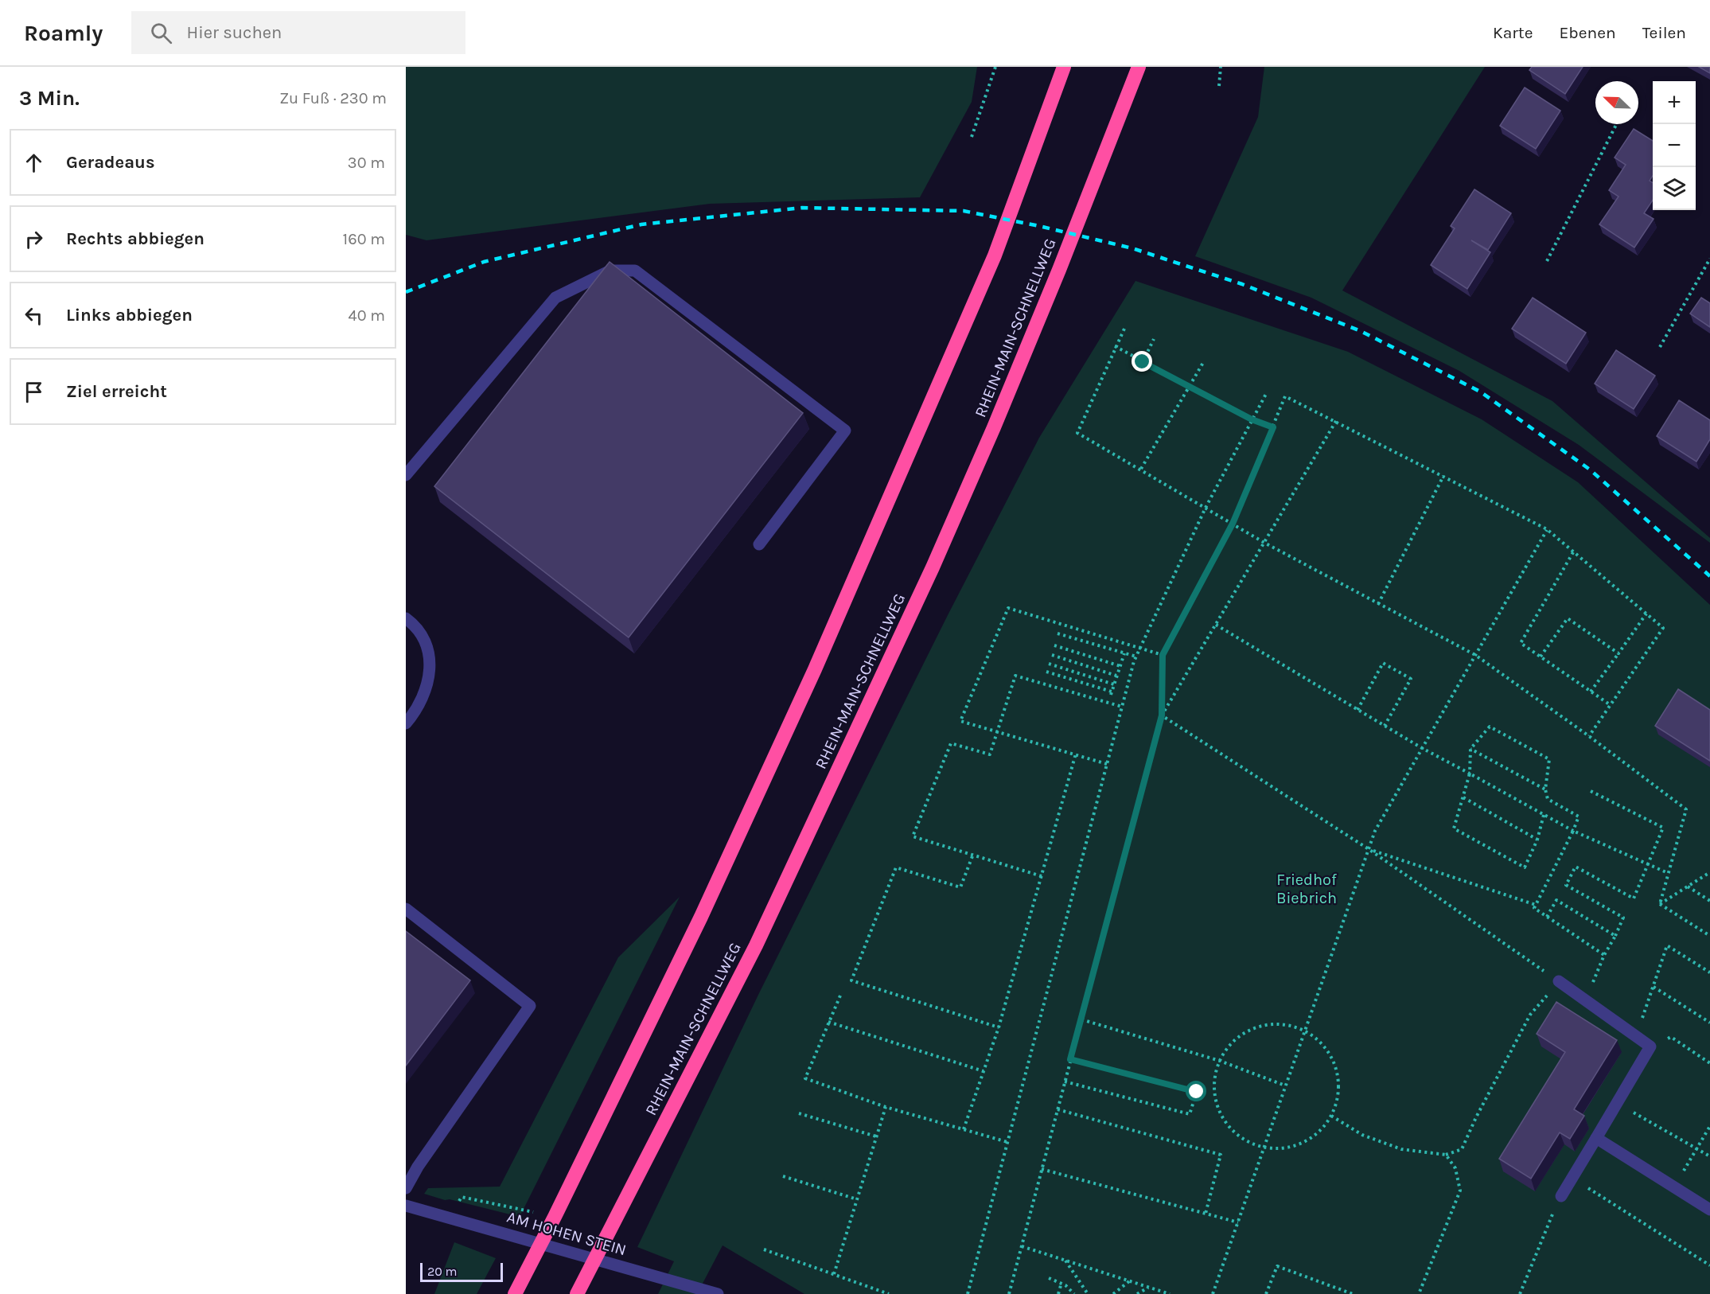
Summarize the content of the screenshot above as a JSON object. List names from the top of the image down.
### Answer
{
  "streets": {
    "highway": ["RHEIN-MAIN-SCHNELLWEG"],
    "street": ["AM HOHEN STEIN"]
  },
  "parks": ["Friedhof Biebrich"],
  "scale_bar": "20 m",
  "north": "top left",
  "page": {
    "header": "Roamly",
    "search": "Hier suchen",
    "nav": ["Karte", "Ebenen", "Teilen"],
    "heading": ["3 Min.", "Zu Fuß · 230 m"],
    "map_buttons": ["+", "−"],
    "list": [
      ["Geradeaus", "30 m"],
      ["Rechts abbiegen", "160 m"],
      ["Links abbiegen", "40 m"],
      "Ziel erreicht"
    ],
    "scale": "20 m"
  }
}
